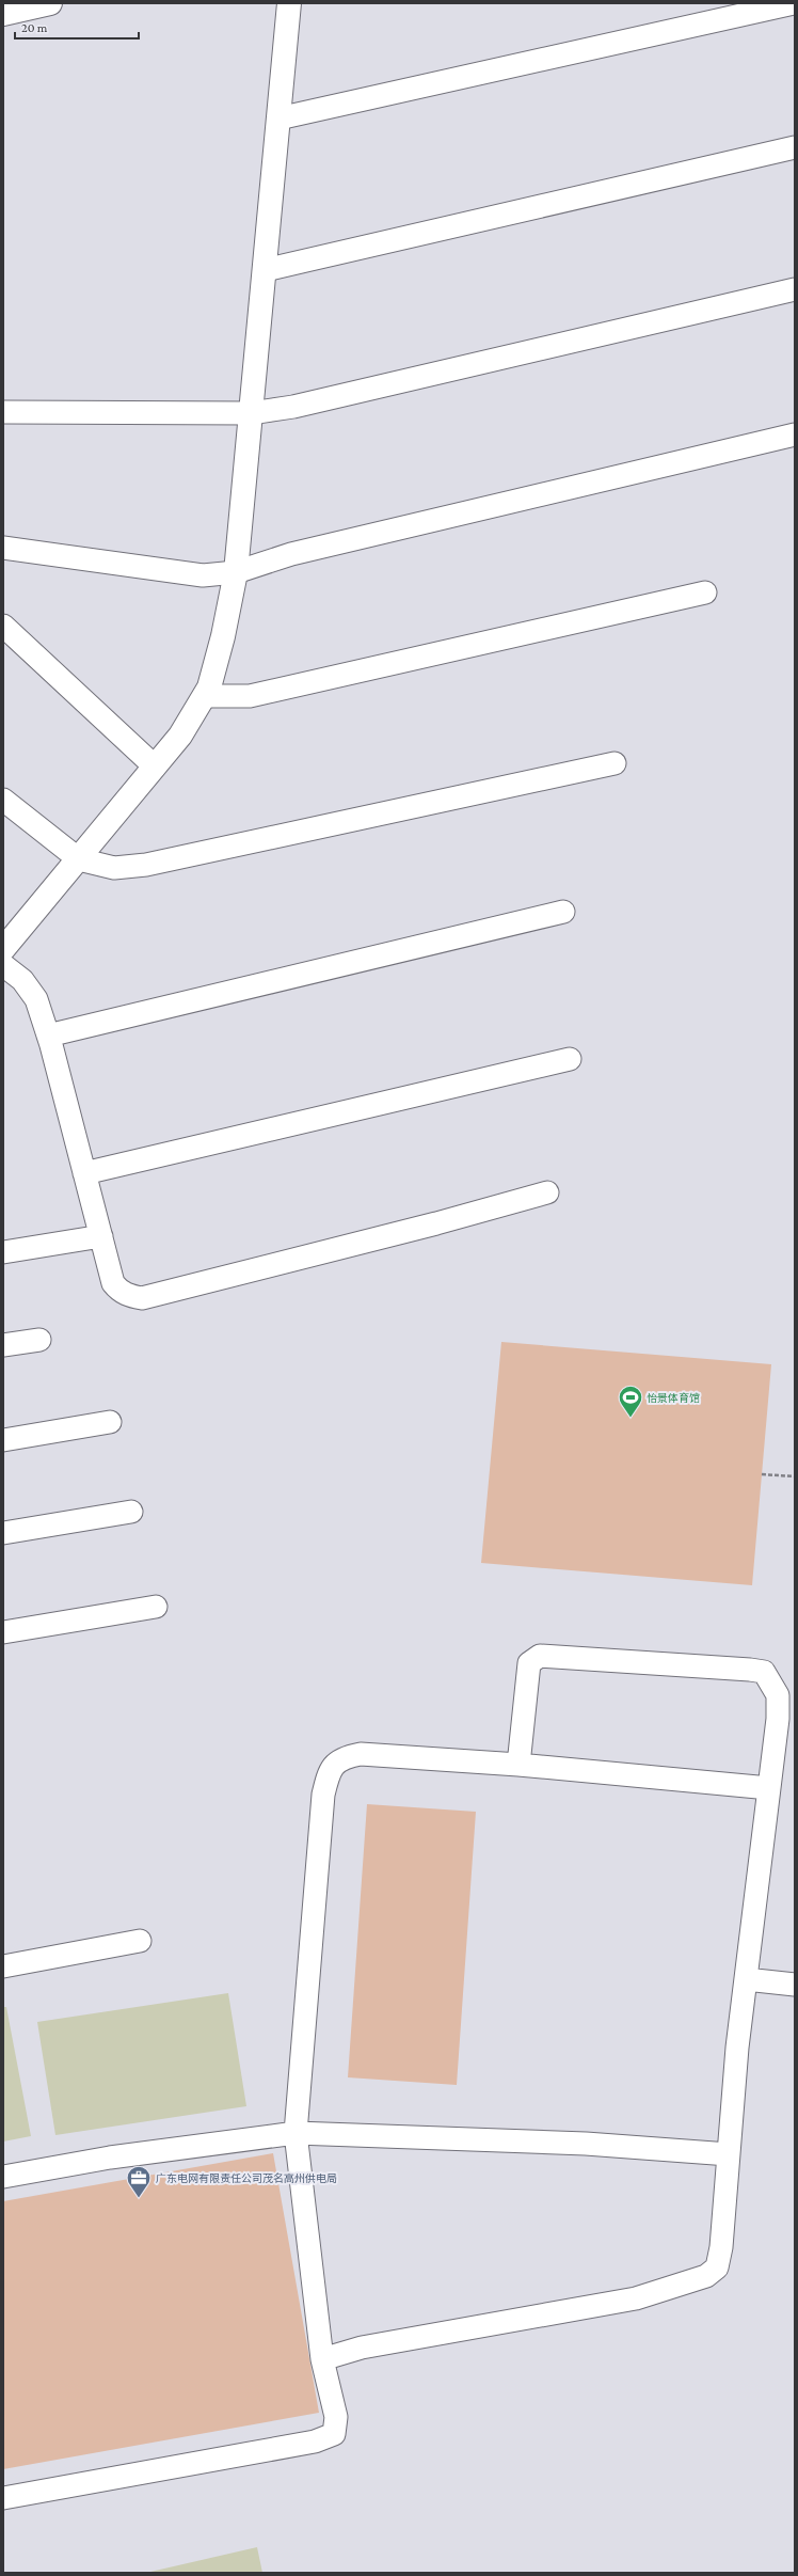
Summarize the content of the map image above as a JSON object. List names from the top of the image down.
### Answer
{
  "places": {
    "sports": ["怡景体育馆"],
    "office": ["广东电网有限责任公司茂名高州供电局"]
  },
  "scale_bar": "20 m"
}
